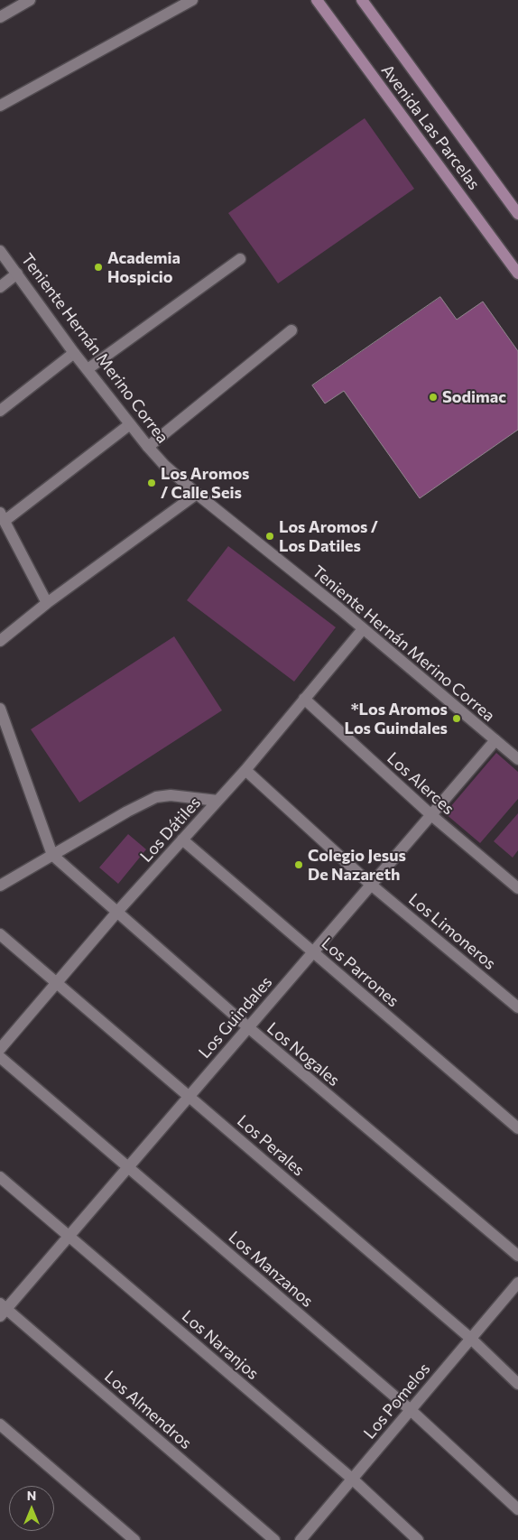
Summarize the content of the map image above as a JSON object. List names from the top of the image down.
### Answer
{
  "streets": {
    "main road": ["Avenida Las Parcelas"],
    "street": [
      "Teniente Hernán Merino Correa",
      "Los Alerces",
      "Los Dátiles",
      "Los Limoneros",
      "Los Parrones",
      "Los Guindales",
      "Los Nogales",
      "Los Perales",
      "Los Manzanos",
      "Los Naranjos",
      "Los Pomelos",
      "Los Almendros"
    ]
  },
  "crossings": [
    ["Teniente Hernán Merino Correa", "Los Dátiles"],
    ["Teniente Hernán Merino Correa", "Los Guindales"],
    ["Los Alerces", "Los Dátiles"],
    ["Los Alerces", "Los Guindales"],
    ["Los Dátiles", "Los Limoneros"],
    ["Los Dátiles", "Los Parrones"],
    ["Los Dátiles", "Los Nogales"],
    ["Los Dátiles", "Los Perales"],
    ["Los Limoneros", "Los Guindales"],
    ["Los Parrones", "Los Guindales"],
    ["Los Guindales", "Los Nogales"],
    ["Los Guindales", "Los Perales"],
    ["Los Guindales", "Los Manzanos"],
    ["Los Guindales", "Los Naranjos"],
    ["Los Guindales", "Los Almendros"],
    ["Los Perales", "Los Pomelos"],
    ["Los Manzanos", "Los Pomelos"],
    ["Los Naranjos", "Los Pomelos"]
  ],
  "places": [
    "Academia Hospicio",
    "Sodimac",
    "Los Aromos / Calle Seis",
    "Los Aromos / Los Datiles",
    "*Los Aromos Los Guindales",
    "Colegio Jesus De Nazareth"
  ],
  "north": "top"
}
